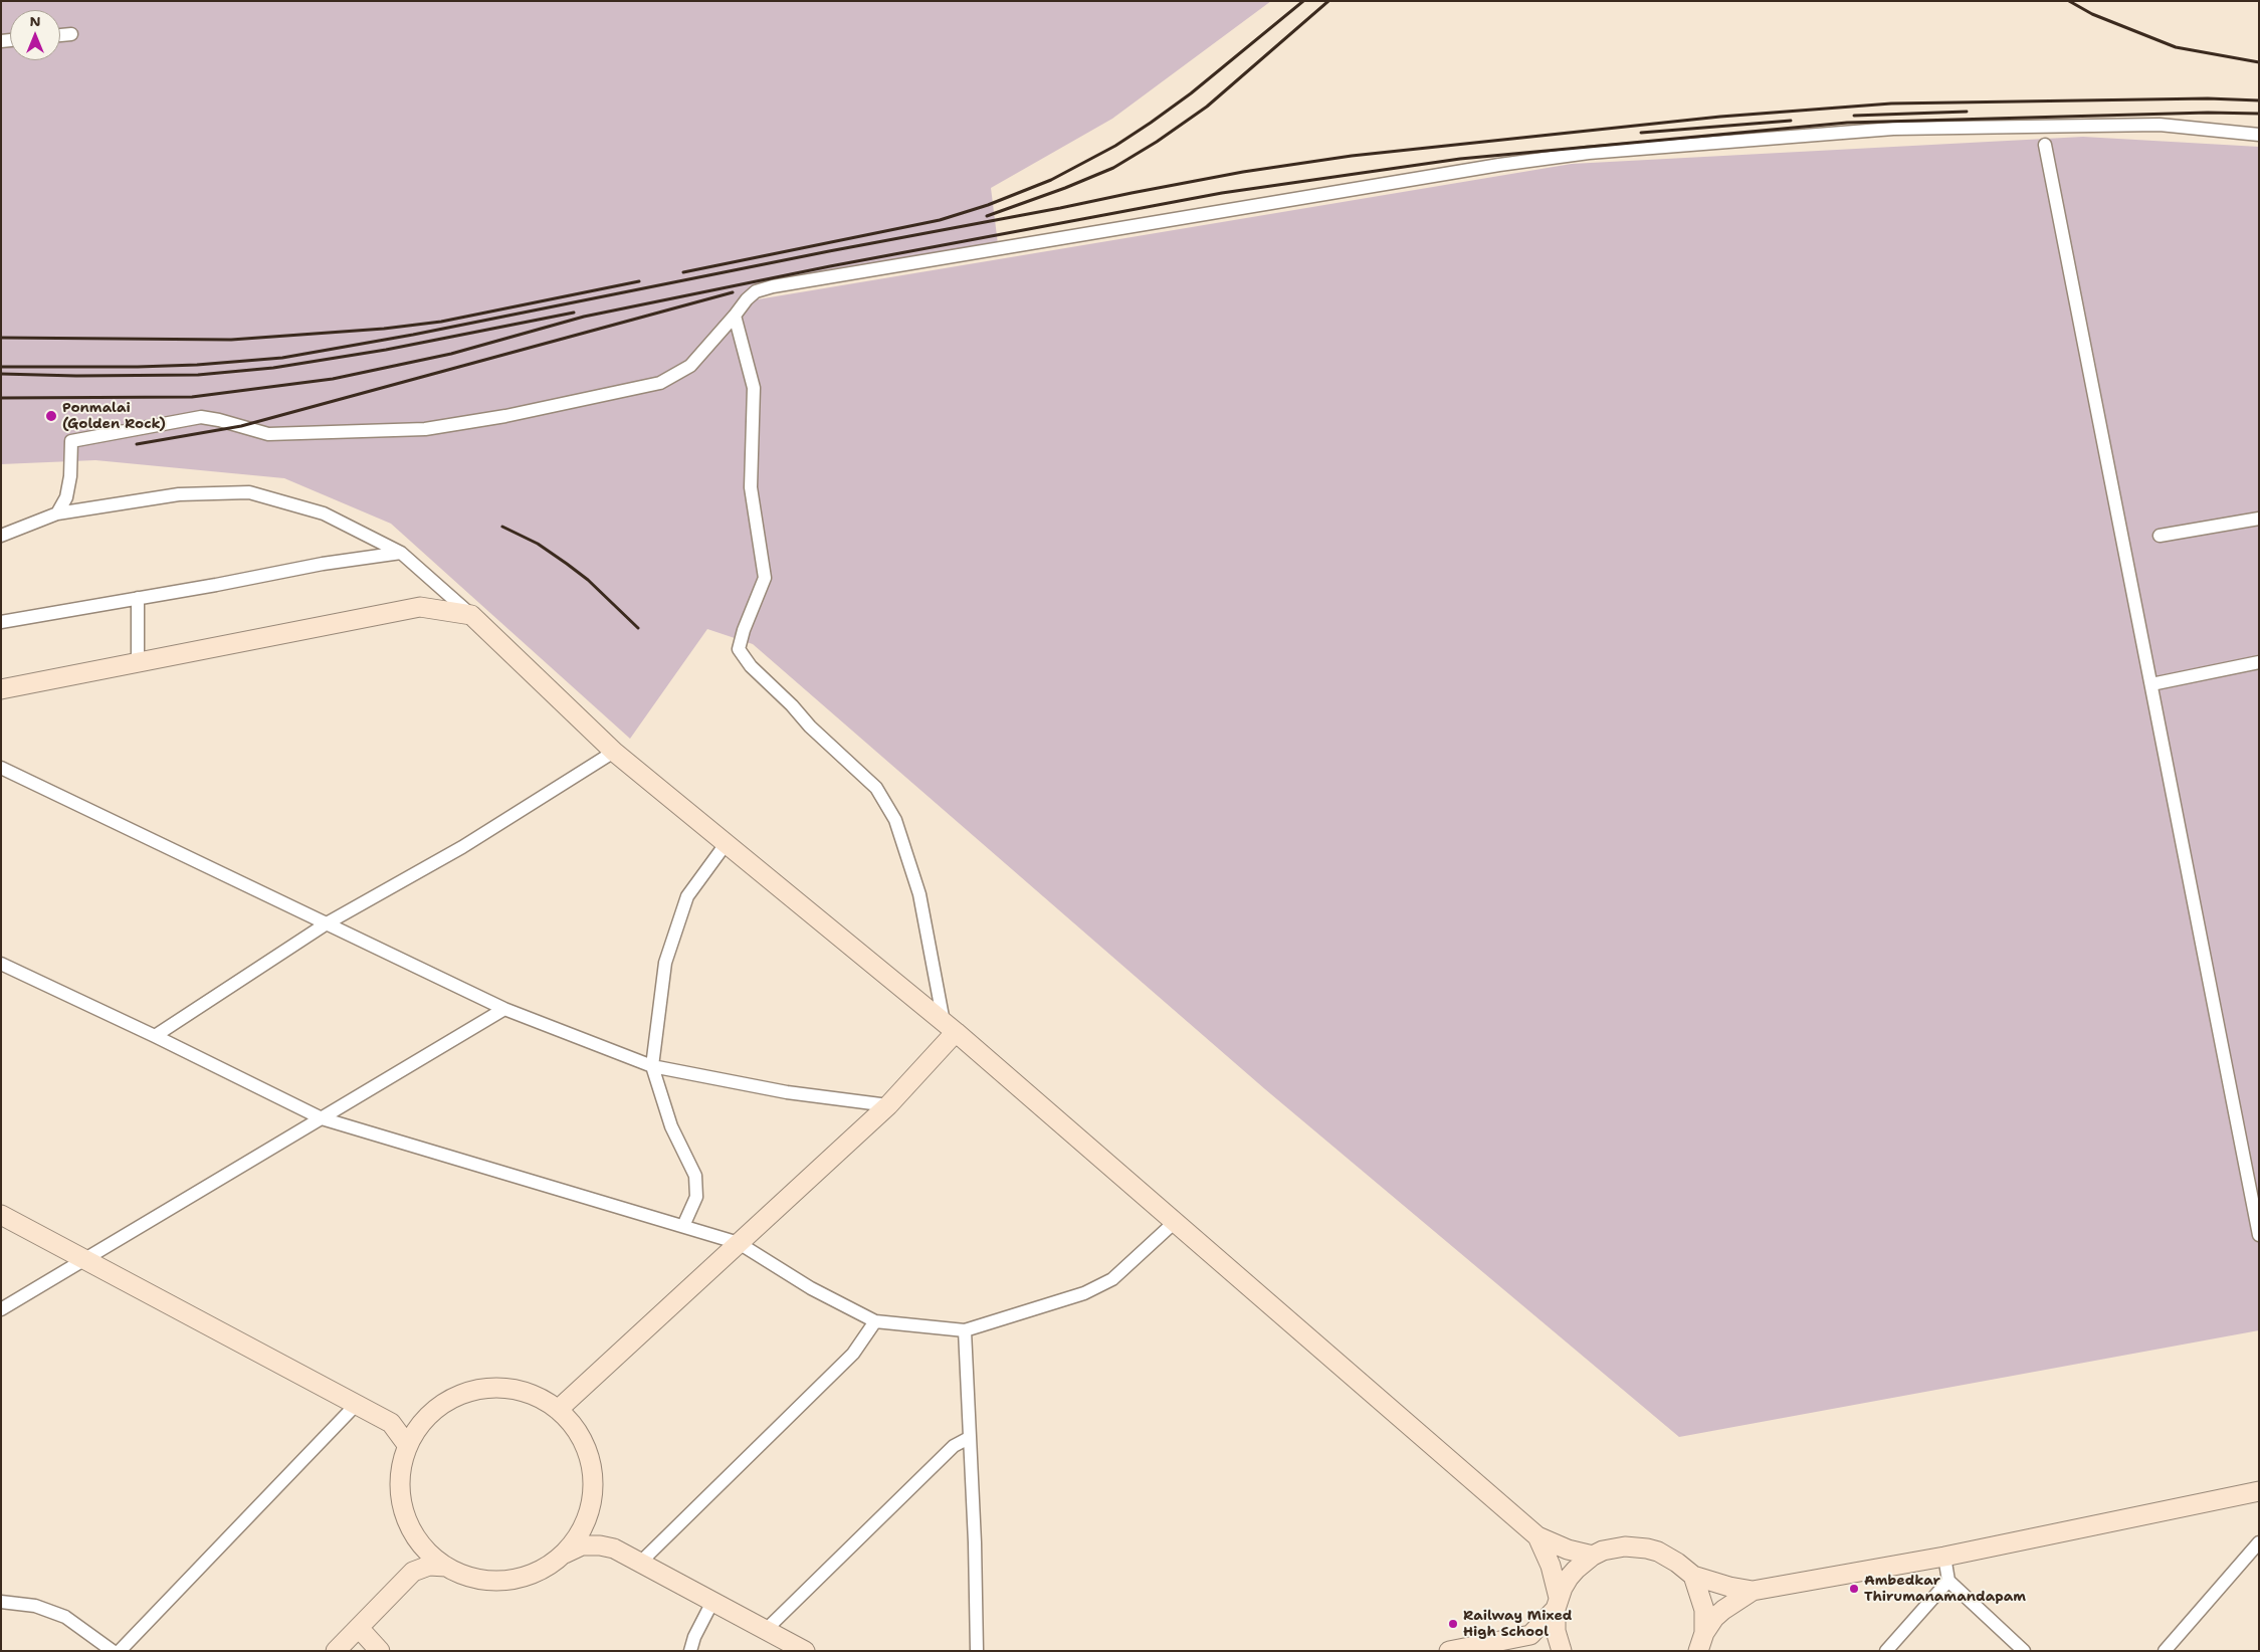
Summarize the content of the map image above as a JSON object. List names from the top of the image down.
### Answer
{
  "places": ["Ponmalai (Golden Rock)", "Ambedkar Thirumanamandapam", "Railway Mixed High School"],
  "north": "top"
}
